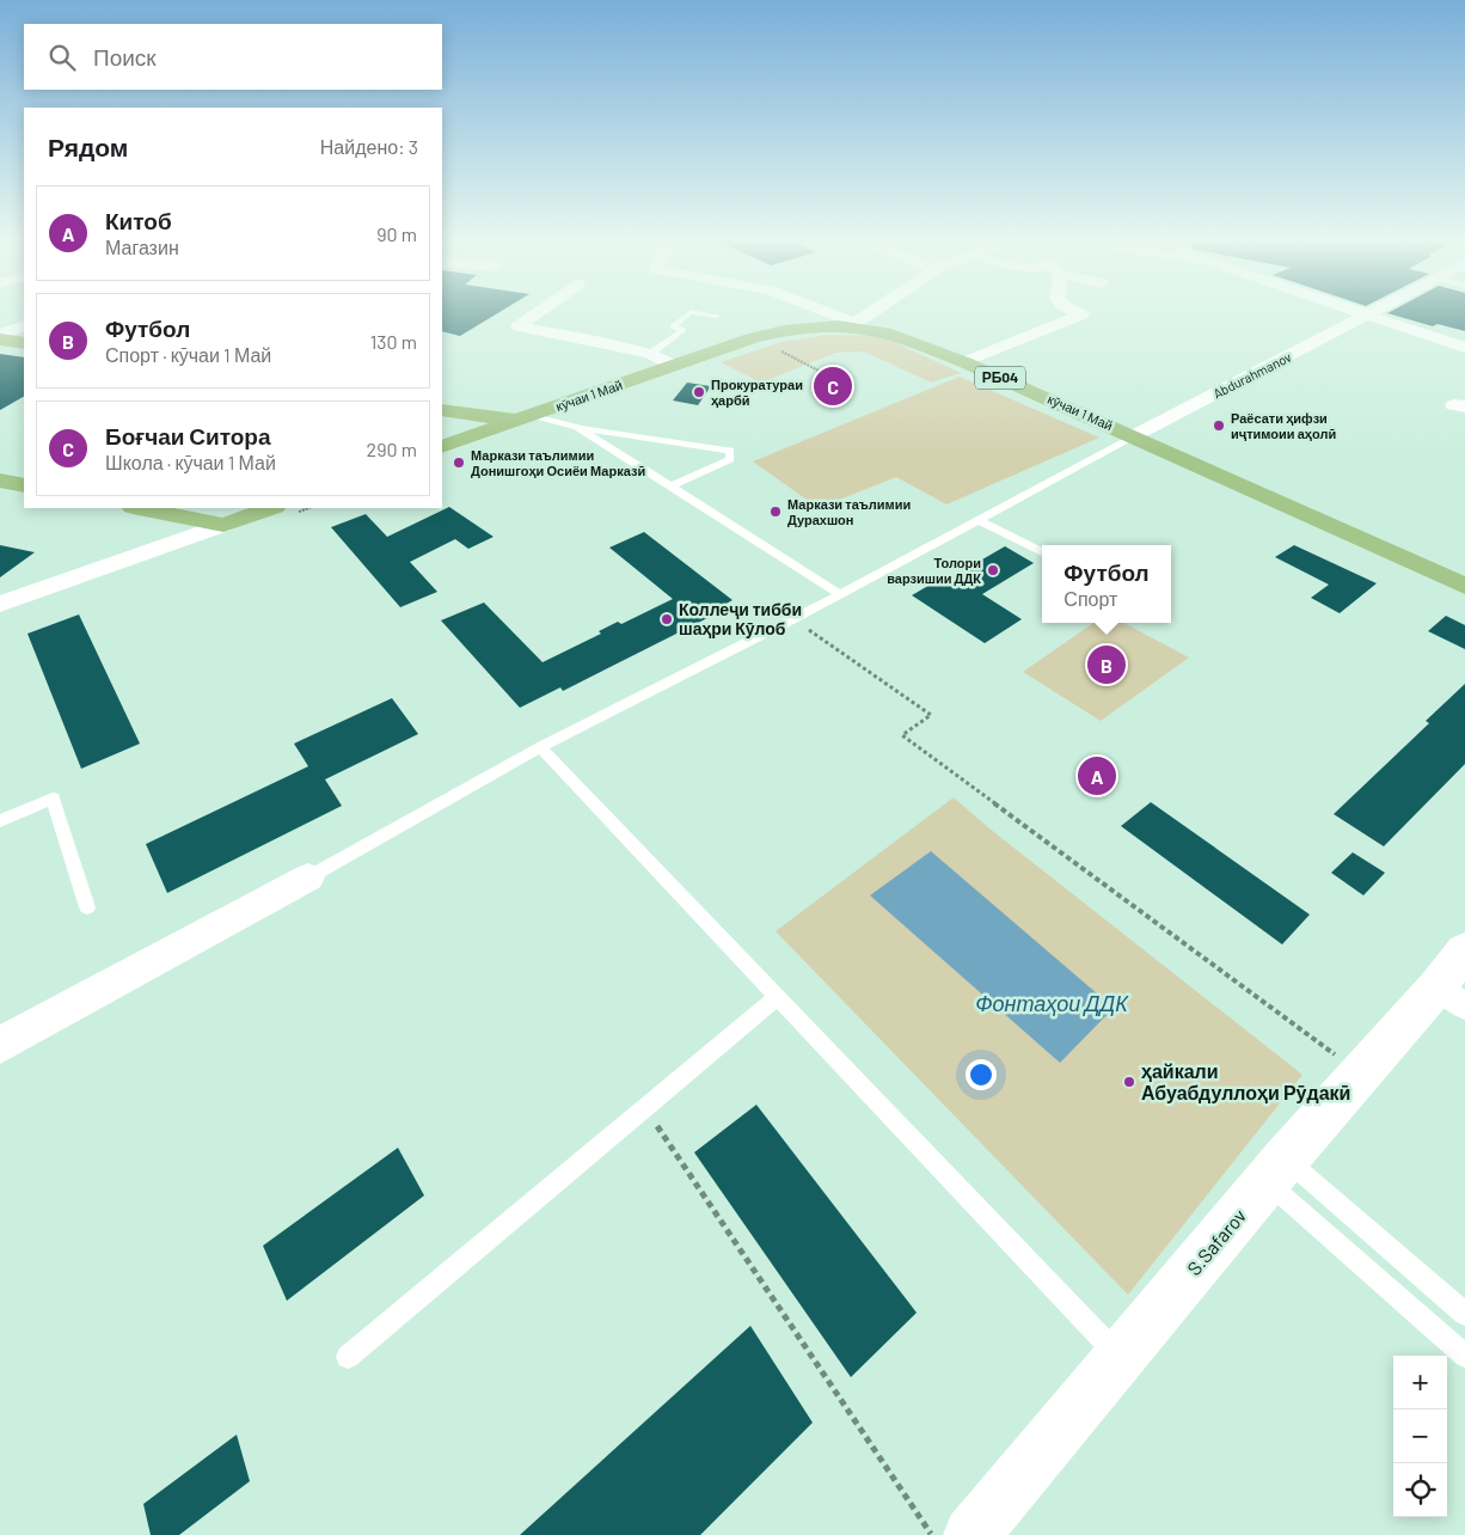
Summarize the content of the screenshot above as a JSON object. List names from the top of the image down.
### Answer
{
  "streets": {
    "main road": ["РБ04", "кӯчаи 1 Май"],
    "street": ["Abdurahmanov", "S.Safarov"]
  },
  "crossings": [
    ["Abdurahmanov", "кӯчаи 1 Май"]
  ],
  "water": ["Фонтаҳои ДДК"],
  "places": [
    "Прокуратураи ҳарбӣ",
    "Раёсати ҳифзи иҷтимоии аҳолӣ",
    "Маркази таълимии Донишгоҳи Осиёи Марказӣ",
    "Маркази таълимии Дурахшон",
    "Толори варзишии ДДК",
    "Коллеҷи тибби шаҳри Кӯлоб",
    "ҳайкали Абуабдуллоҳи Рӯдакӣ"
  ],
  "page": {
    "search": "Поиск",
    "heading": ["Рядом", "Найдено: 3"],
    "list": [
      {
        "mark": "A",
        "name": "Китоб",
        "note": "Магазин",
        "value": "90 m"
      },
      {
        "mark": "B",
        "name": "Футбол",
        "note": "Спорт · кӯчаи 1 Май",
        "value": "130 m"
      },
      {
        "mark": "C",
        "name": "Боғчаи Ситора",
        "note": "Школа · кӯчаи 1 Май",
        "value": "290 m"
      }
    ],
    "pins": ["C", "B", "A"],
    "popup": ["Футбол", "Спорт"],
    "map_buttons": ["+", "−"]
  }
}
